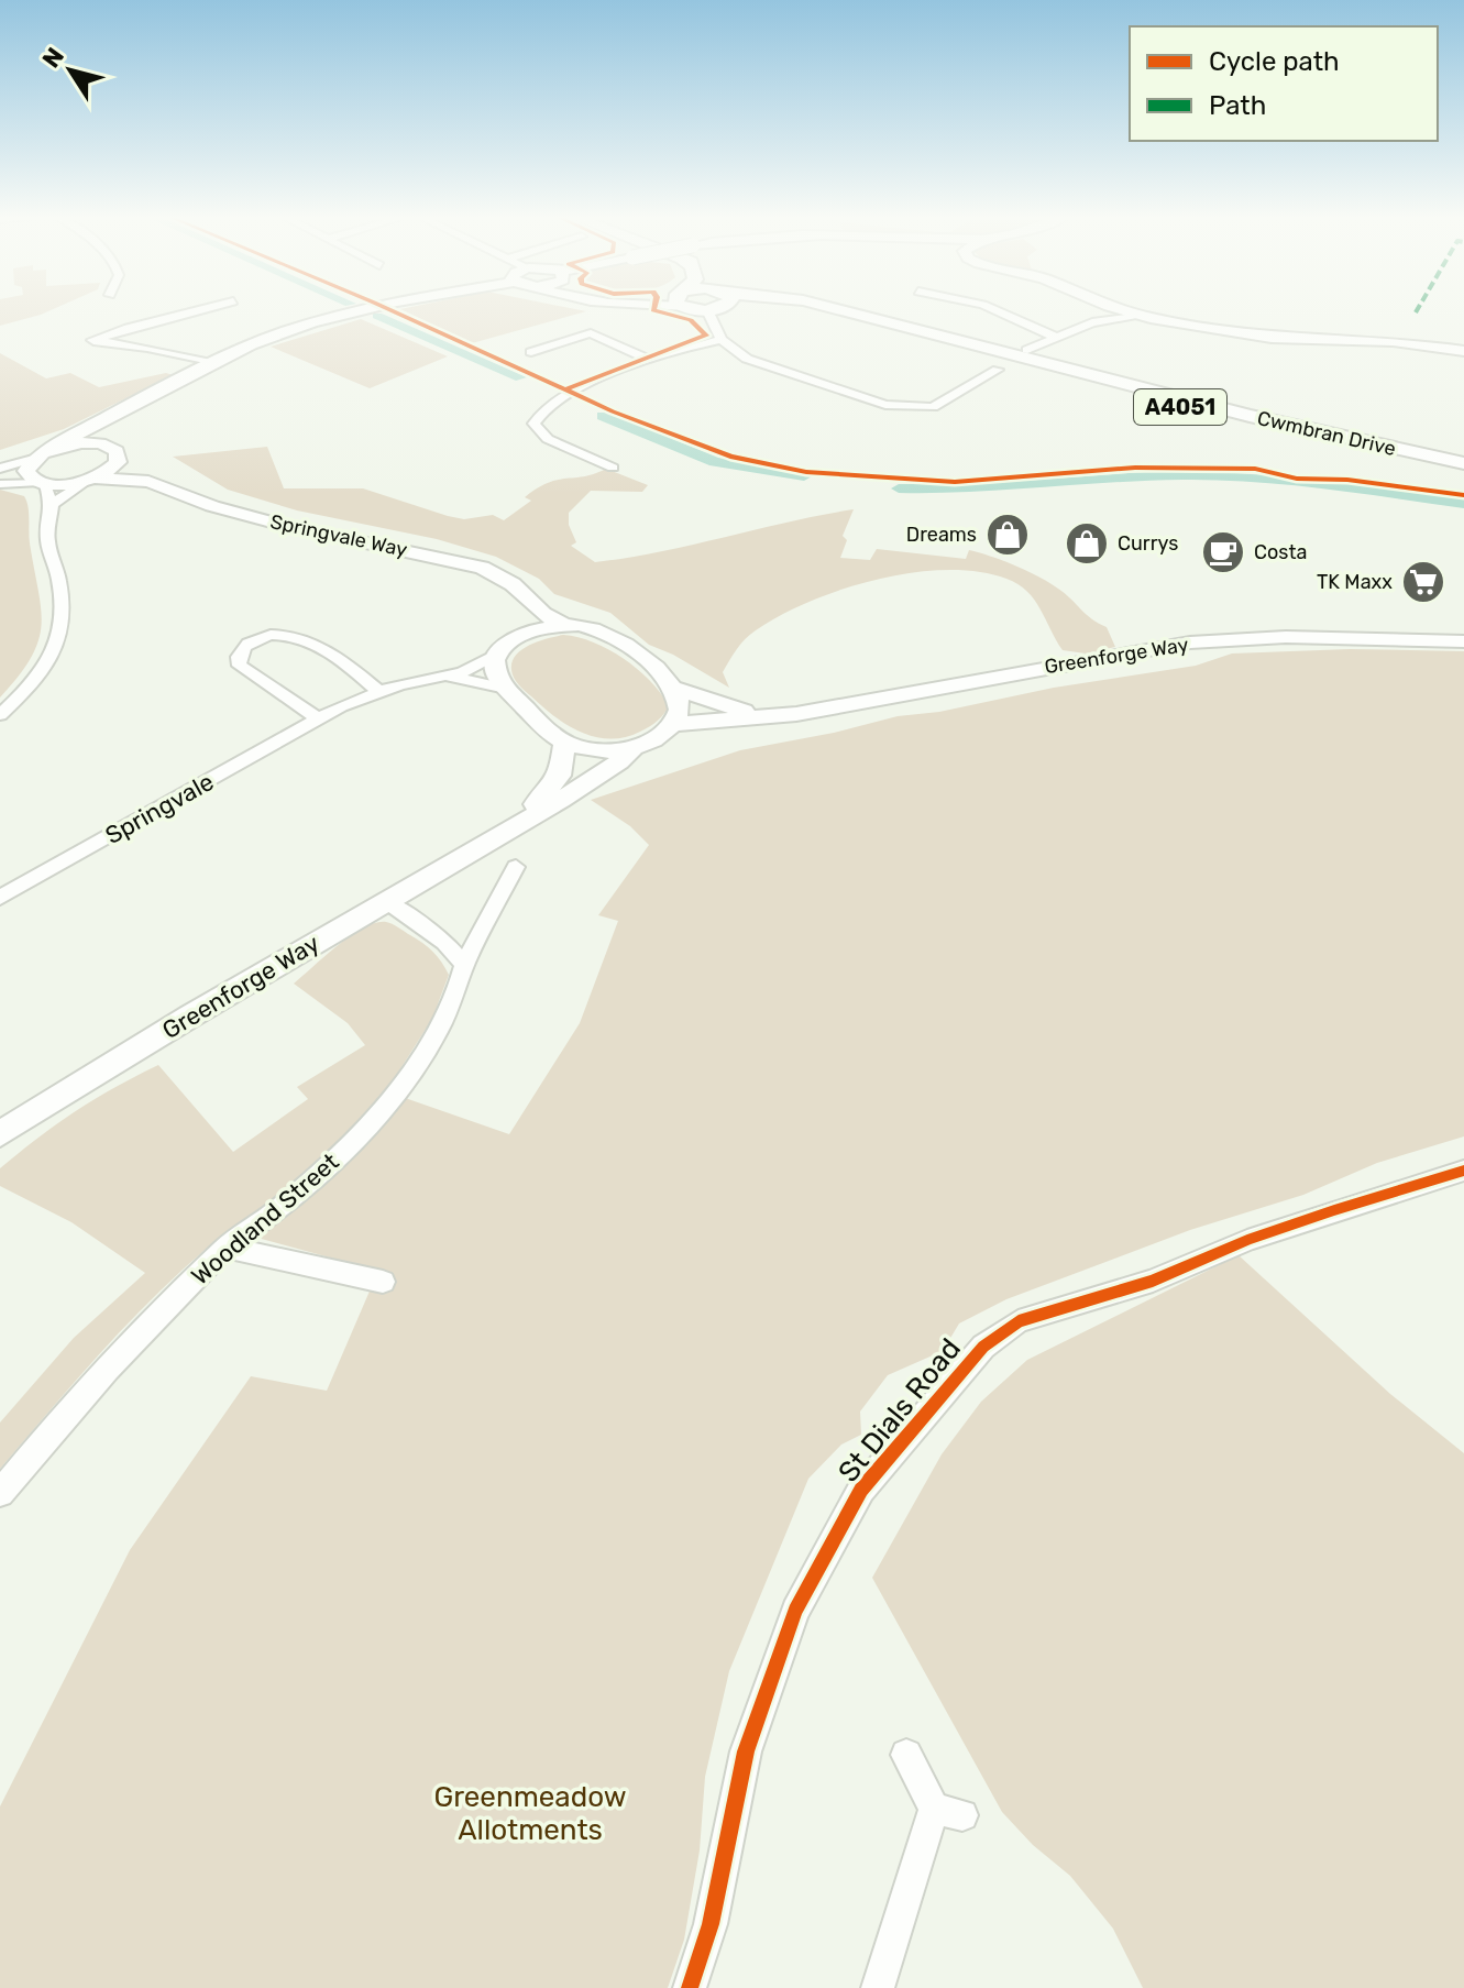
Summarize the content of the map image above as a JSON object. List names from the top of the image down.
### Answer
{
  "streets": {
    "main road": ["A4051", "Cwmbran Drive"],
    "street": [
      "Springvale Way",
      "Greenforge Way",
      "Springvale",
      "Woodland Street",
      "St Dials Road"
    ]
  },
  "crossings": [
    ["Springvale Way", "Greenforge Way"],
    ["Springvale Way", "Springvale"],
    ["Greenforge Way", "Springvale"]
  ],
  "parks": ["Greenmeadow Allotments"],
  "places": {
    "shop": ["Dreams", "Currys"],
    "cafe": ["Costa"],
    "supermarket": ["TK Maxx"]
  },
  "legend": ["Cycle path", "Path"],
  "north": "top left"
}
